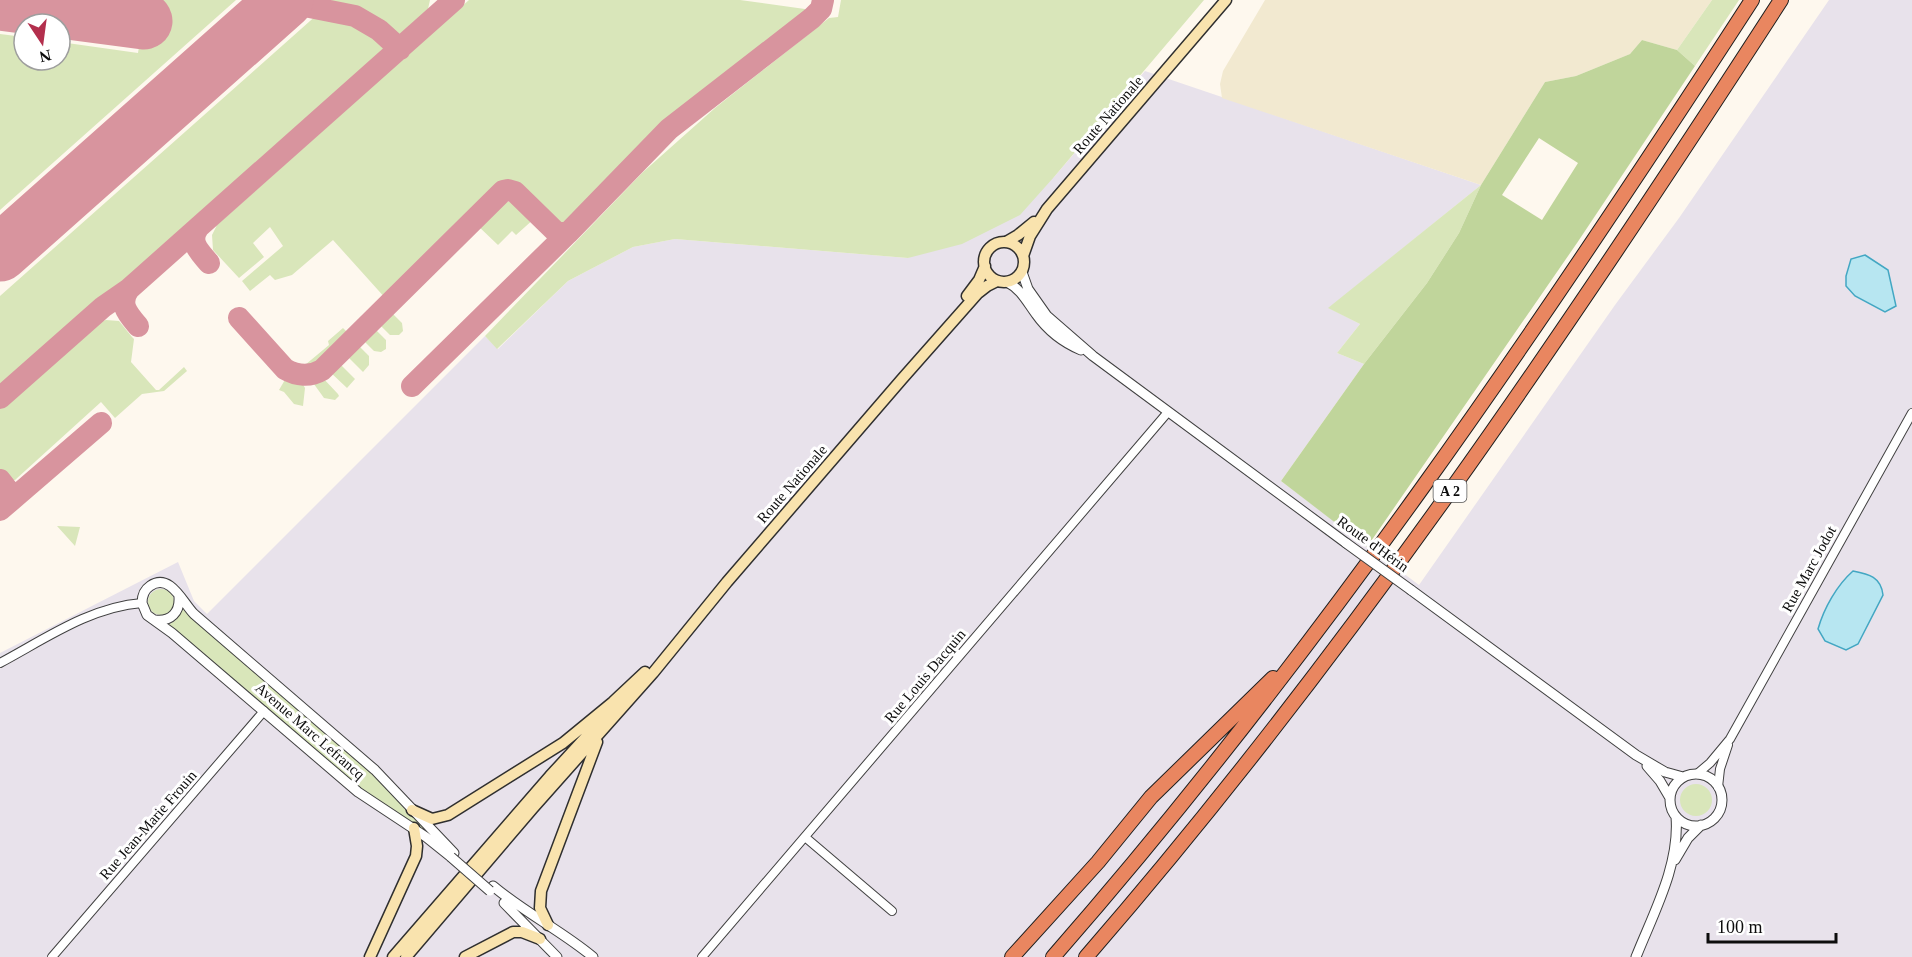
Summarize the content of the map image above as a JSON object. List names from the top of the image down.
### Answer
{
  "streets": {
    "highway": ["A 2"],
    "main road": ["Route Nationale"],
    "street": [
      "Route d'Hérin",
      "Rue Marc Jodot",
      "Rue Louis Dacquin",
      "Avenue Marc Lefrancq",
      "Rue Jean-Marie Frouin"
    ]
  },
  "crossings": [
    ["Route Nationale", "Route d'Hérin"],
    ["Route d'Hérin", "Rue Marc Jodot"],
    ["Route d'Hérin", "Rue Louis Dacquin"],
    ["Avenue Marc Lefrancq", "Rue Jean-Marie Frouin"]
  ],
  "scale_bar": "100 m",
  "north": "bottom"
}
